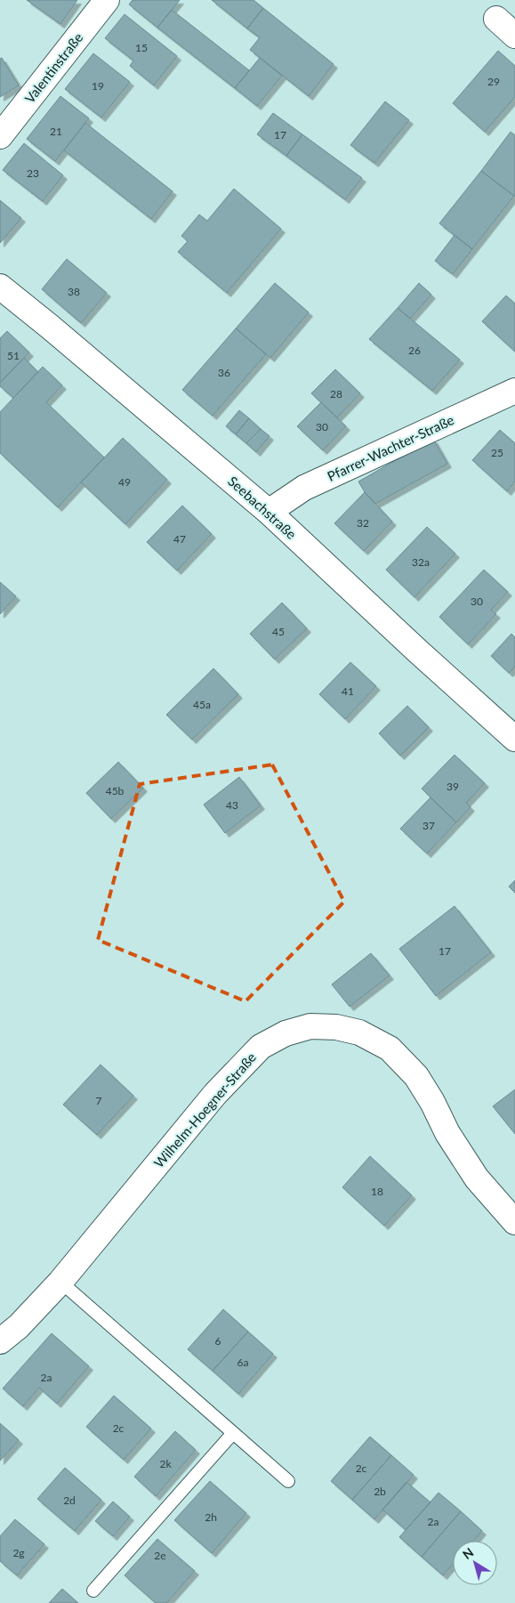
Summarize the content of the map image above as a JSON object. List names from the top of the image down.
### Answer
{
  "streets": {
    "street": [
      "Valentinstraße",
      "Pfarrer-Wachter-Straße",
      "Seebachstraße",
      "Wilhelm-Hoegner-Straße"
    ]
  },
  "crossings": [
    ["Pfarrer-Wachter-Straße", "Seebachstraße"]
  ],
  "house_numbers": [
    "15",
    "29",
    "19",
    "21",
    "17",
    "23",
    "38",
    "26",
    "51",
    "36",
    "28",
    "30",
    "25",
    "49",
    "32",
    "47",
    "32a",
    "30",
    "45",
    "41",
    "45a",
    "39",
    "45b",
    "43",
    "37",
    "17",
    "7",
    "18",
    "6",
    "6a",
    "2a",
    "2c",
    "2k",
    "2c",
    "2b",
    "2d",
    "2h",
    "2a",
    "2g",
    "2e"
  ],
  "north": "top left"
}
